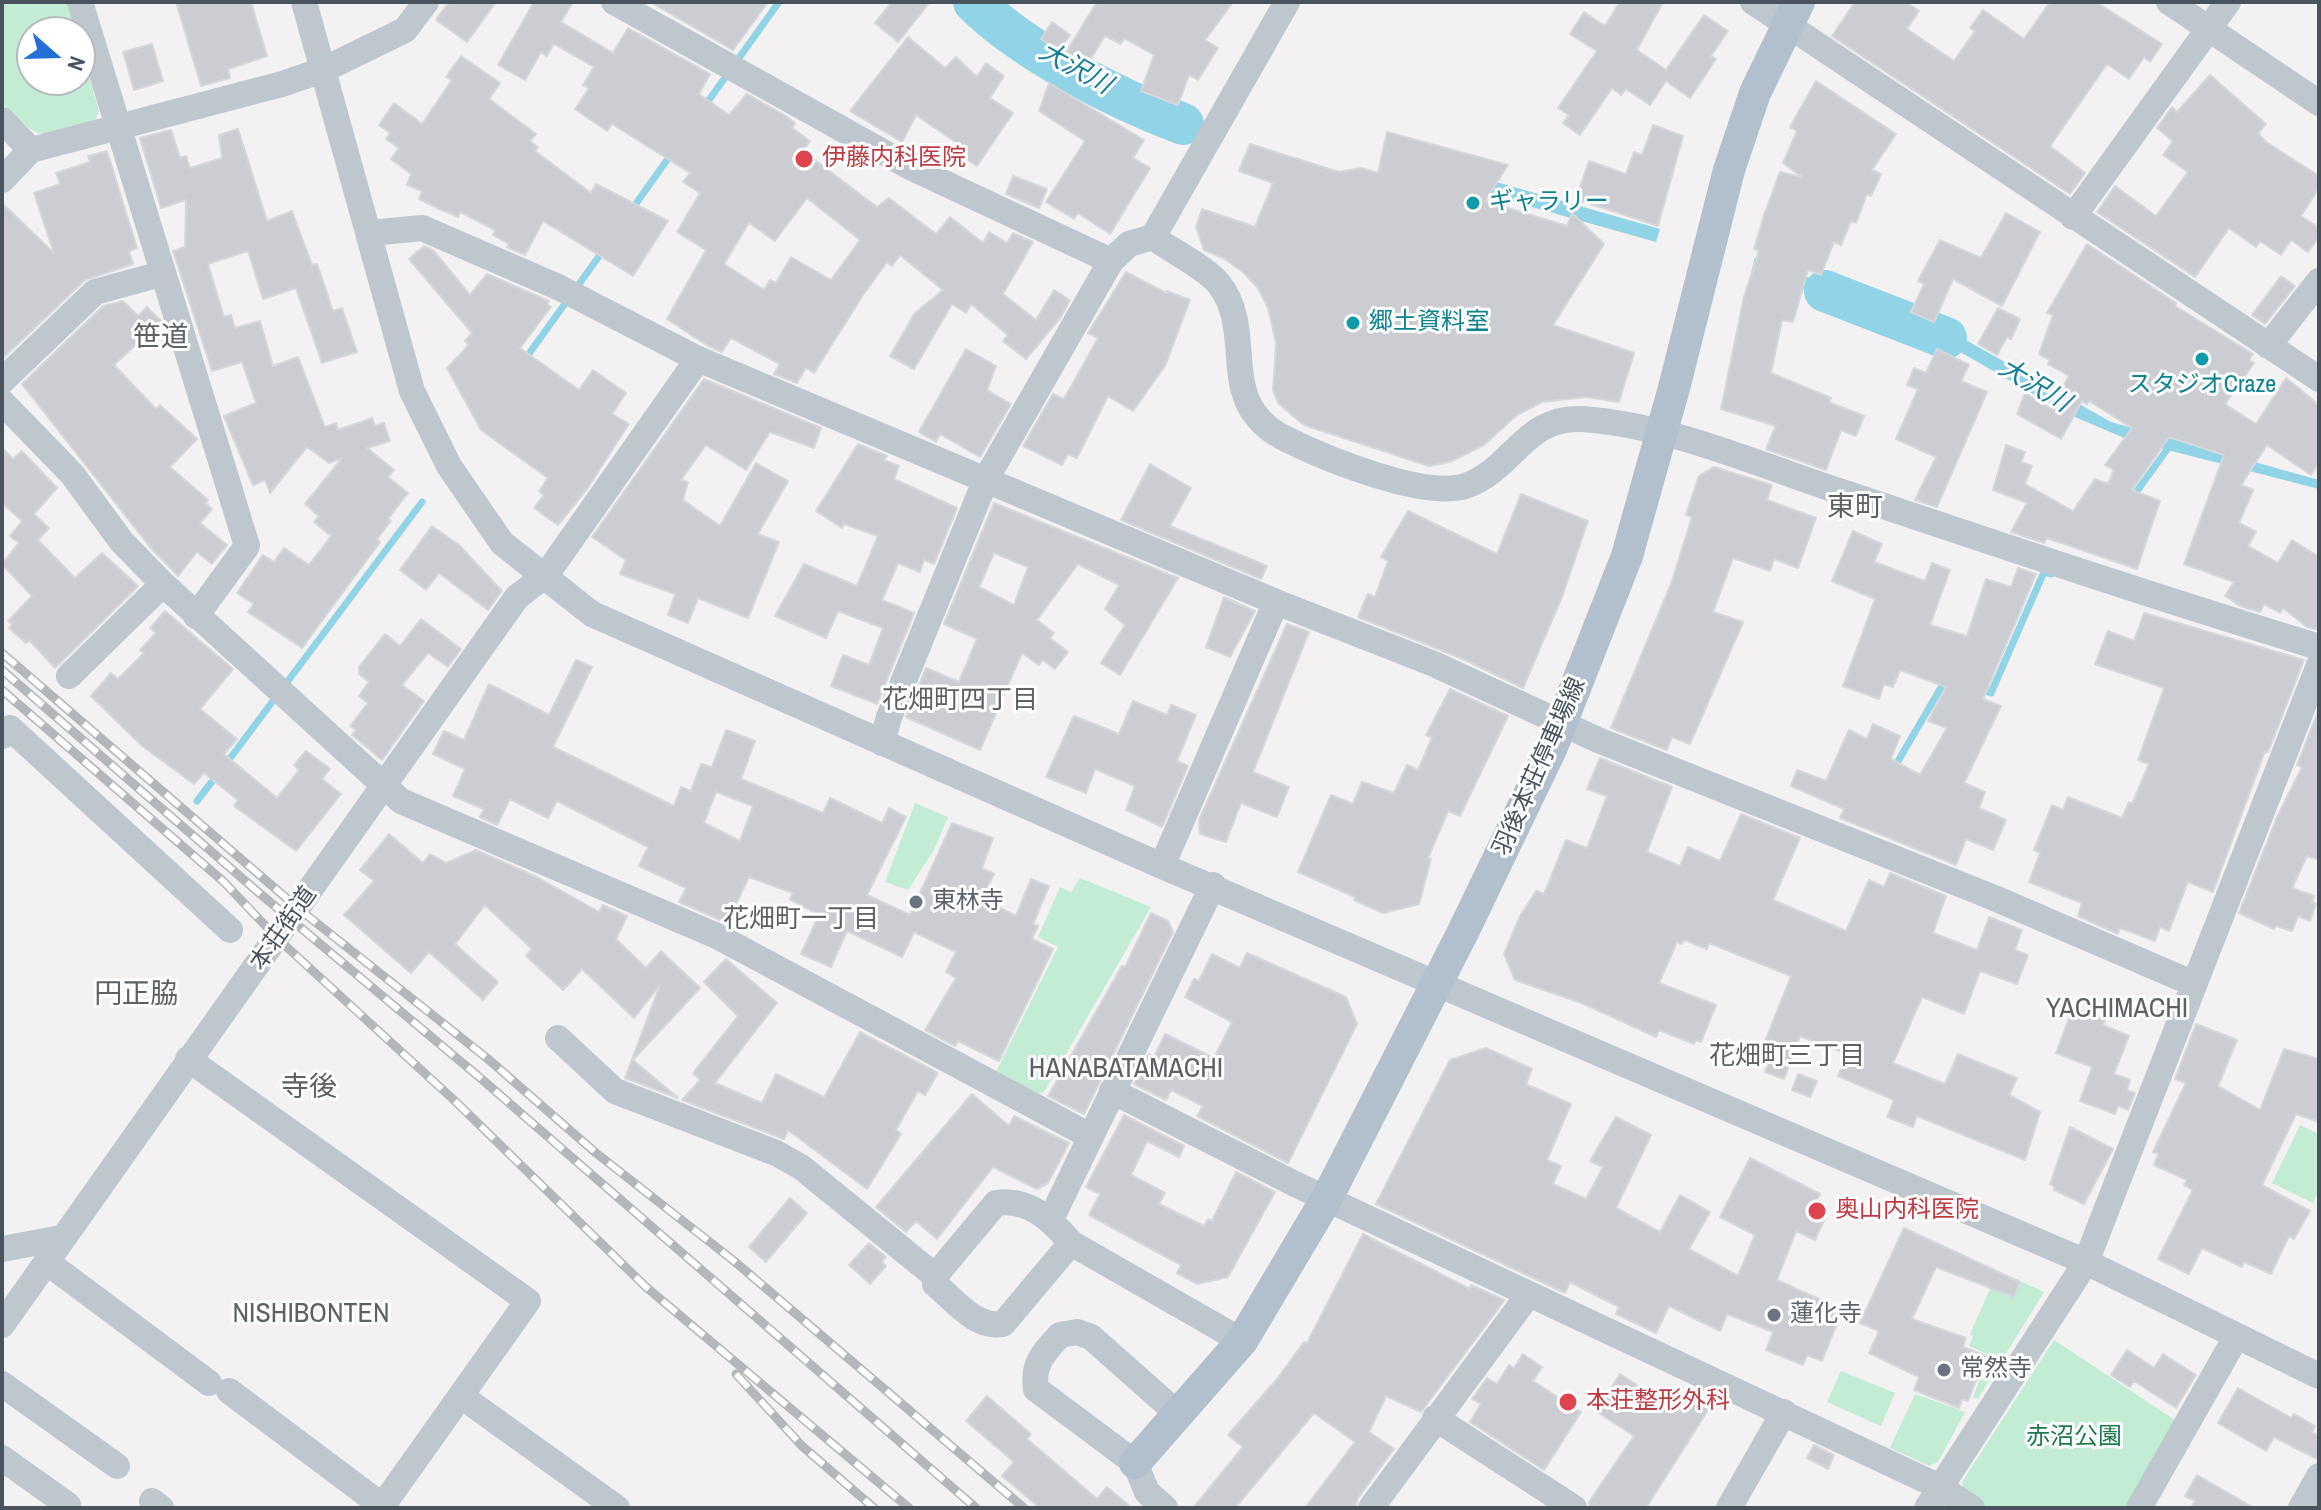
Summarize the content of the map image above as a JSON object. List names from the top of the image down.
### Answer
{
  "streets": {
    "main road": ["羽後本荘停車場線"],
    "street": ["本荘街道"]
  },
  "districts": [
    "笹道",
    "東町",
    "花畑町四丁目",
    "花畑町一丁目",
    "円正脇",
    "YACHIMACHI",
    "花畑町三丁目",
    "HANABATAMACHI",
    "寺後",
    "NISHIBONTEN"
  ],
  "water": ["大沢川"],
  "parks": ["赤沼公園"],
  "places": [
    "伊藤内科医院",
    "ギャラリー",
    "郷土資料室",
    "スタジオCraze",
    "東林寺",
    "奥山内科医院",
    "蓮化寺",
    "常然寺",
    "本荘整形外科"
  ],
  "north": "right"
}
